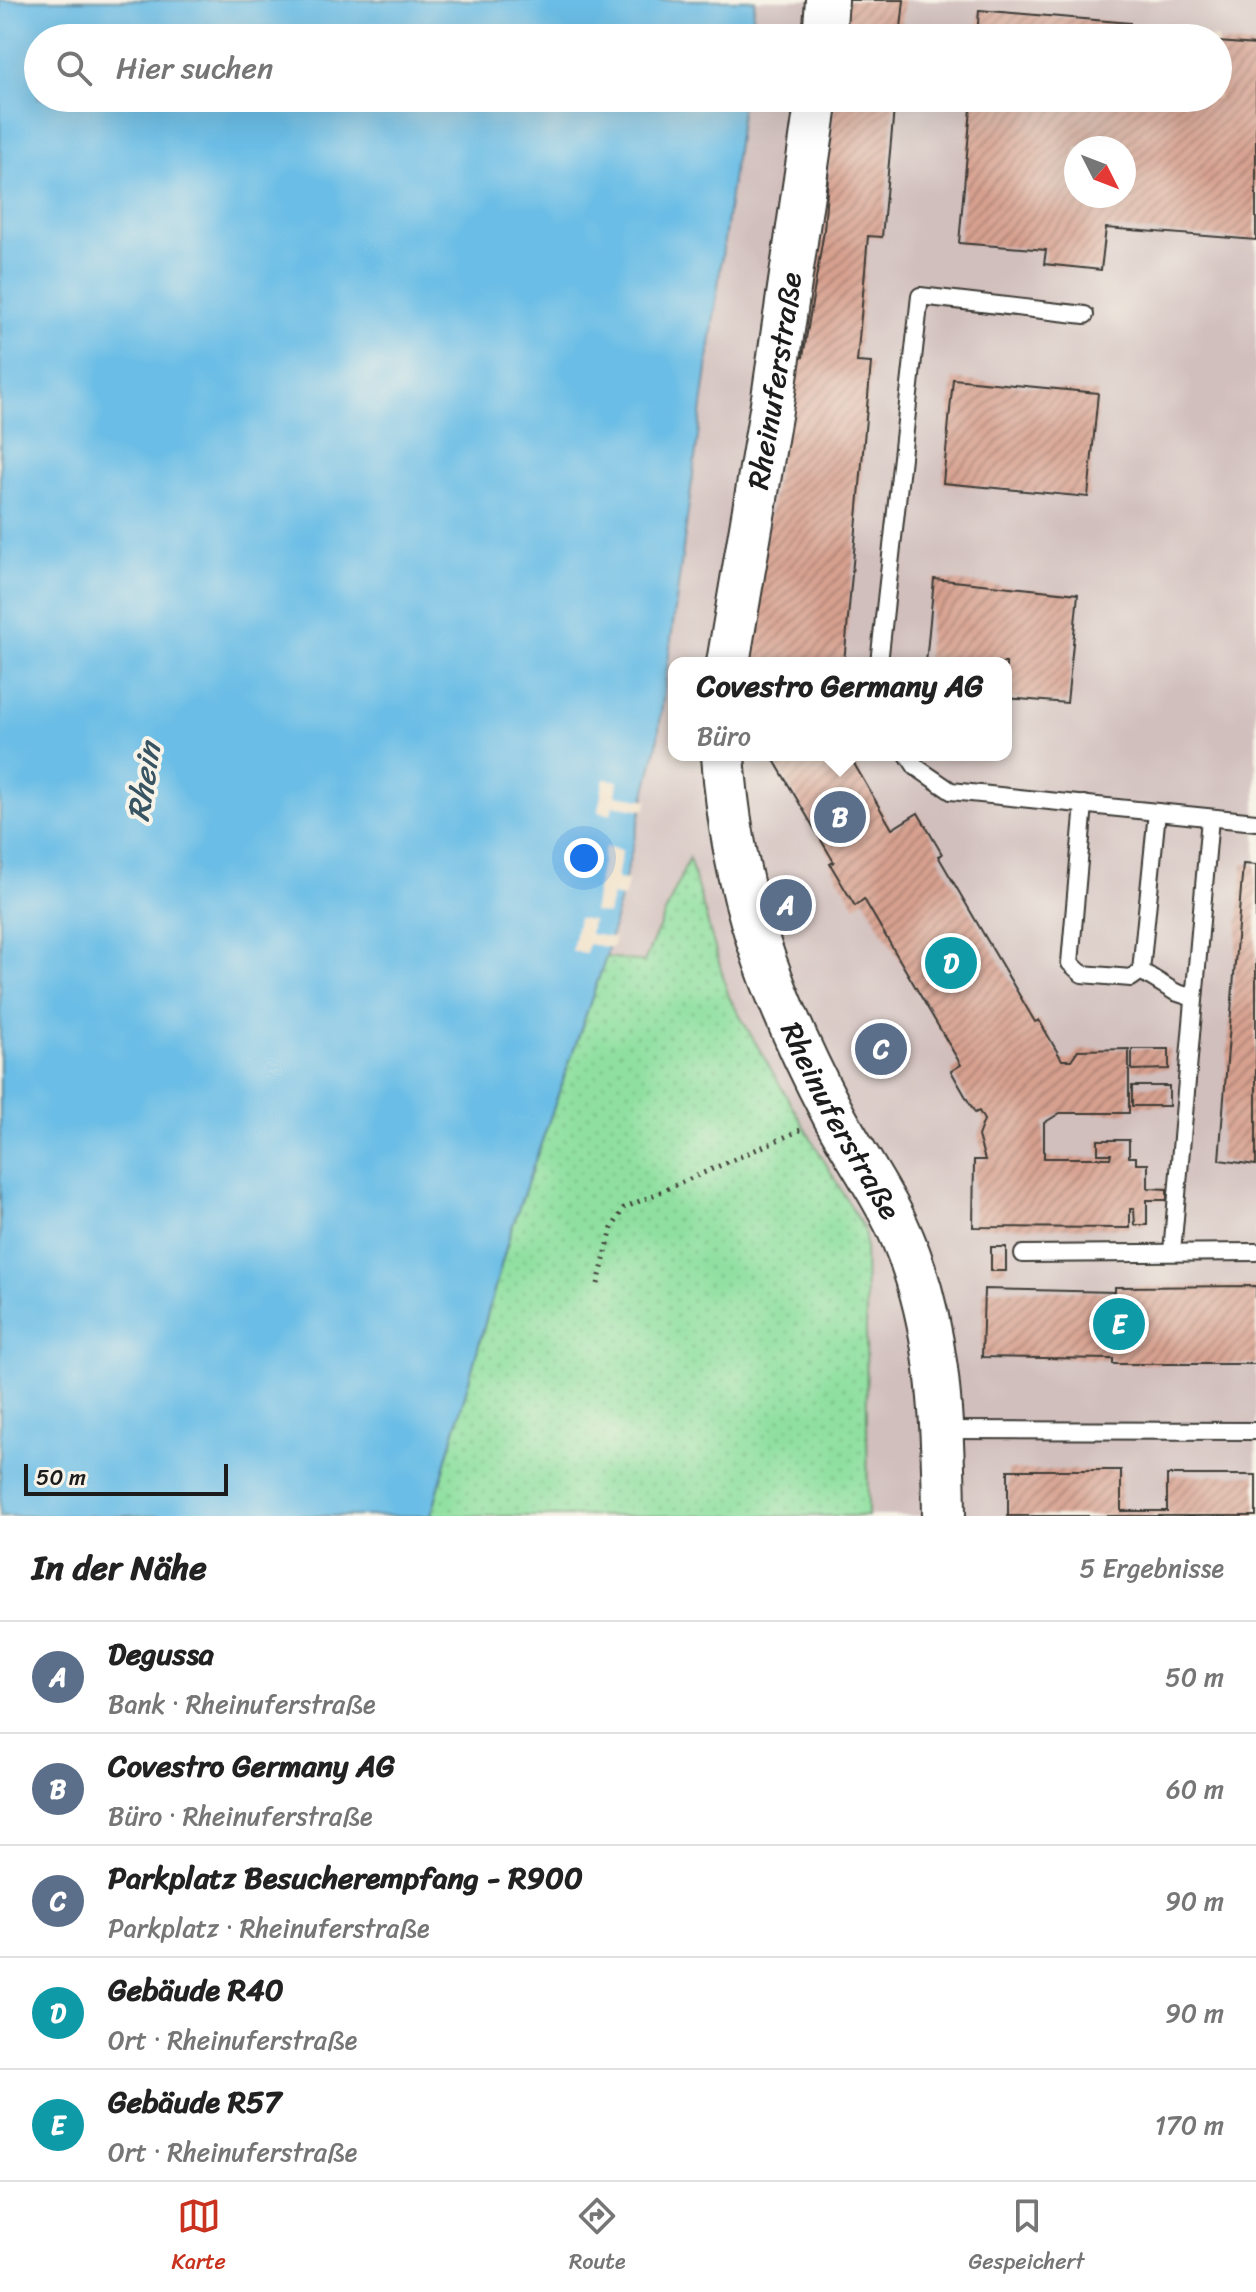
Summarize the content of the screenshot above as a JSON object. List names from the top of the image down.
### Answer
{
  "streets": {
    "street": ["Rheinuferstraße"]
  },
  "water": ["Rhein"],
  "scale_bar": "50 m",
  "north": "bottom right",
  "page": {
    "search": "Hier suchen",
    "popup": ["Covestro Germany AG", "Büro"],
    "pins": [
      "B",
      "A",
      "D",
      "C",
      "E"
    ],
    "scale": "50 m",
    "heading": ["In der Nähe", "5 Ergebnisse"],
    "list": [
      {
        "mark": "A",
        "name": "Degussa",
        "note": "Bank · Rheinuferstraße",
        "value": "50 m"
      },
      {
        "mark": "B",
        "name": "Covestro Germany AG",
        "note": "Büro · Rheinuferstraße",
        "value": "60 m"
      },
      {
        "mark": "C",
        "name": "Parkplatz Besucherempfang - R900",
        "note": "Parkplatz · Rheinuferstraße",
        "value": "90 m"
      },
      {
        "mark": "D",
        "name": "Gebäude R40",
        "note": "Ort · Rheinuferstraße",
        "value": "90 m"
      },
      {
        "mark": "E",
        "name": "Gebäude R57",
        "note": "Ort · Rheinuferstraße",
        "value": "170 m"
      }
    ],
    "nav": ["Karte", "Route", "Gespeichert"]
  }
}
